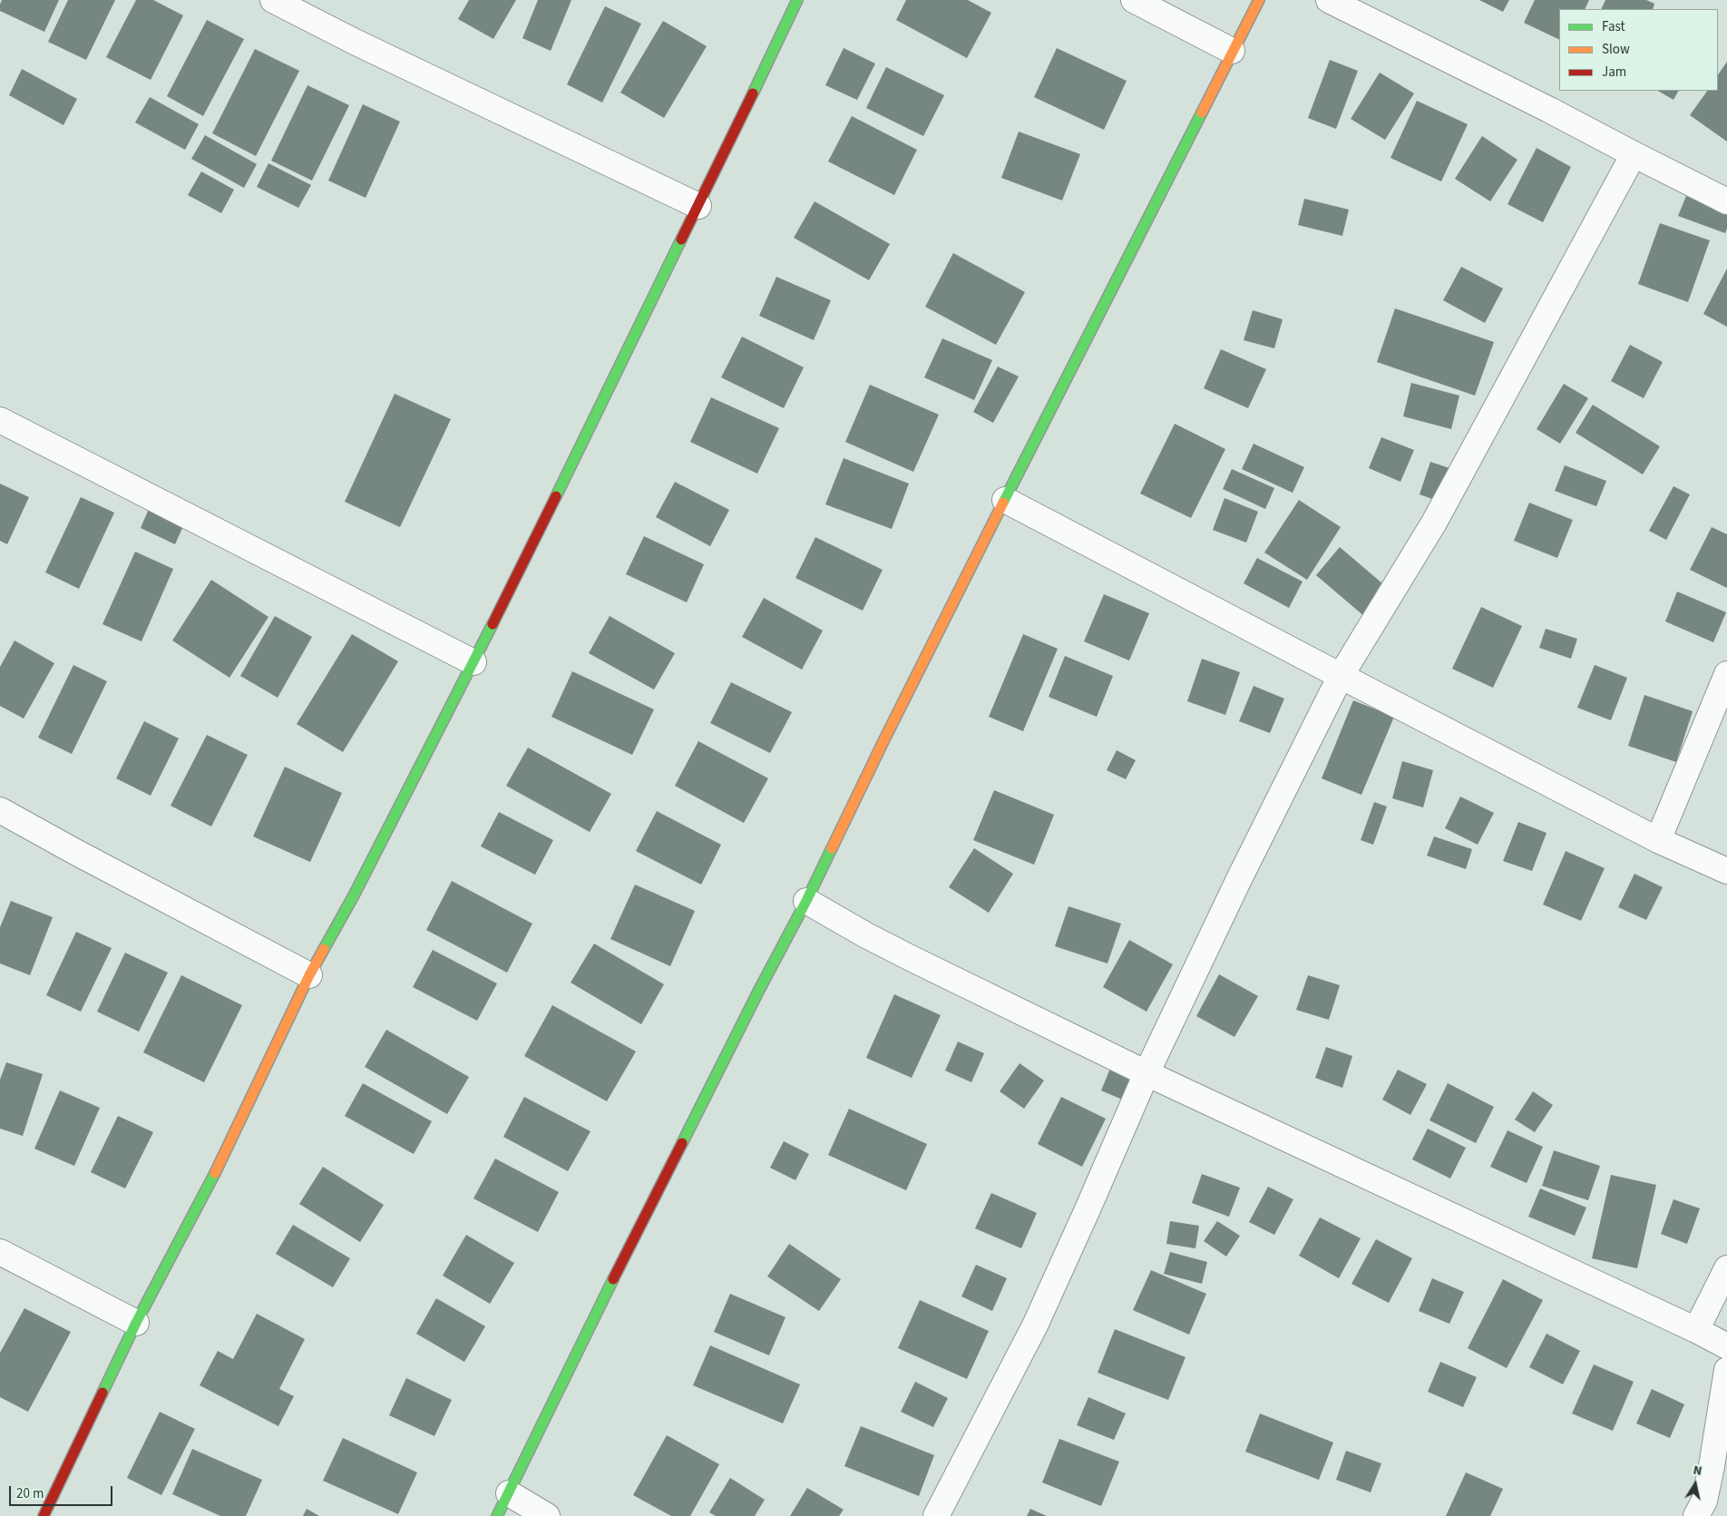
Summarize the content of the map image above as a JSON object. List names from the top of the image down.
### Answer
{
  "legend": ["Fast", "Slow", "Jam"],
  "scale_bar": "20 m",
  "north": "top"
}
